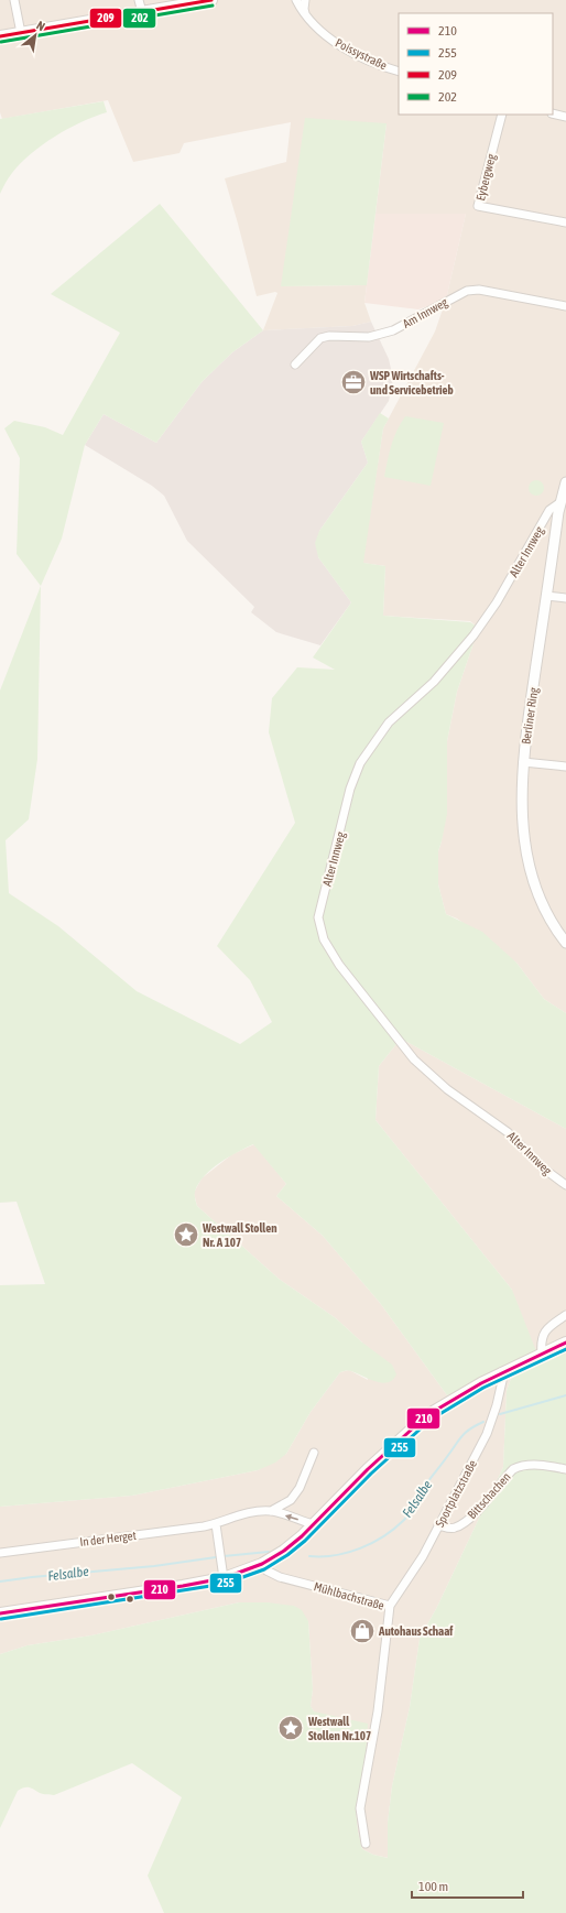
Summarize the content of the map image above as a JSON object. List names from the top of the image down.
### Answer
{
  "streets": {
    "street": [
      "Poissystraße",
      "Eybergweg",
      "Am Innweg",
      "Alter Innweg",
      "Berliner Ring",
      "Sportplatzstraße",
      "Bittschachen",
      "In der Herget",
      "Mühlbachstraße"
    ]
  },
  "crossings": [
    ["Alter Innweg", "Berliner Ring"],
    ["Sportplatzstraße", "Bittschachen"],
    ["Sportplatzstraße", "Mühlbachstraße"]
  ],
  "water": ["Felsalbe"],
  "places": {
    "office": ["WSP Wirtschafts- und Servicebetrieb"],
    "place": ["Westwall Stollen Nr. A 107", "Westwall Stollen Nr.107"],
    "shop": ["Autohaus Schaaf"]
  },
  "lines": [
    "transit line 209",
    "transit line 202",
    "transit line 210",
    "transit line 255"
  ],
  "legend": [
    "210",
    "255",
    "209",
    "202"
  ],
  "scale_bar": "100 m",
  "north": "top right"
}
